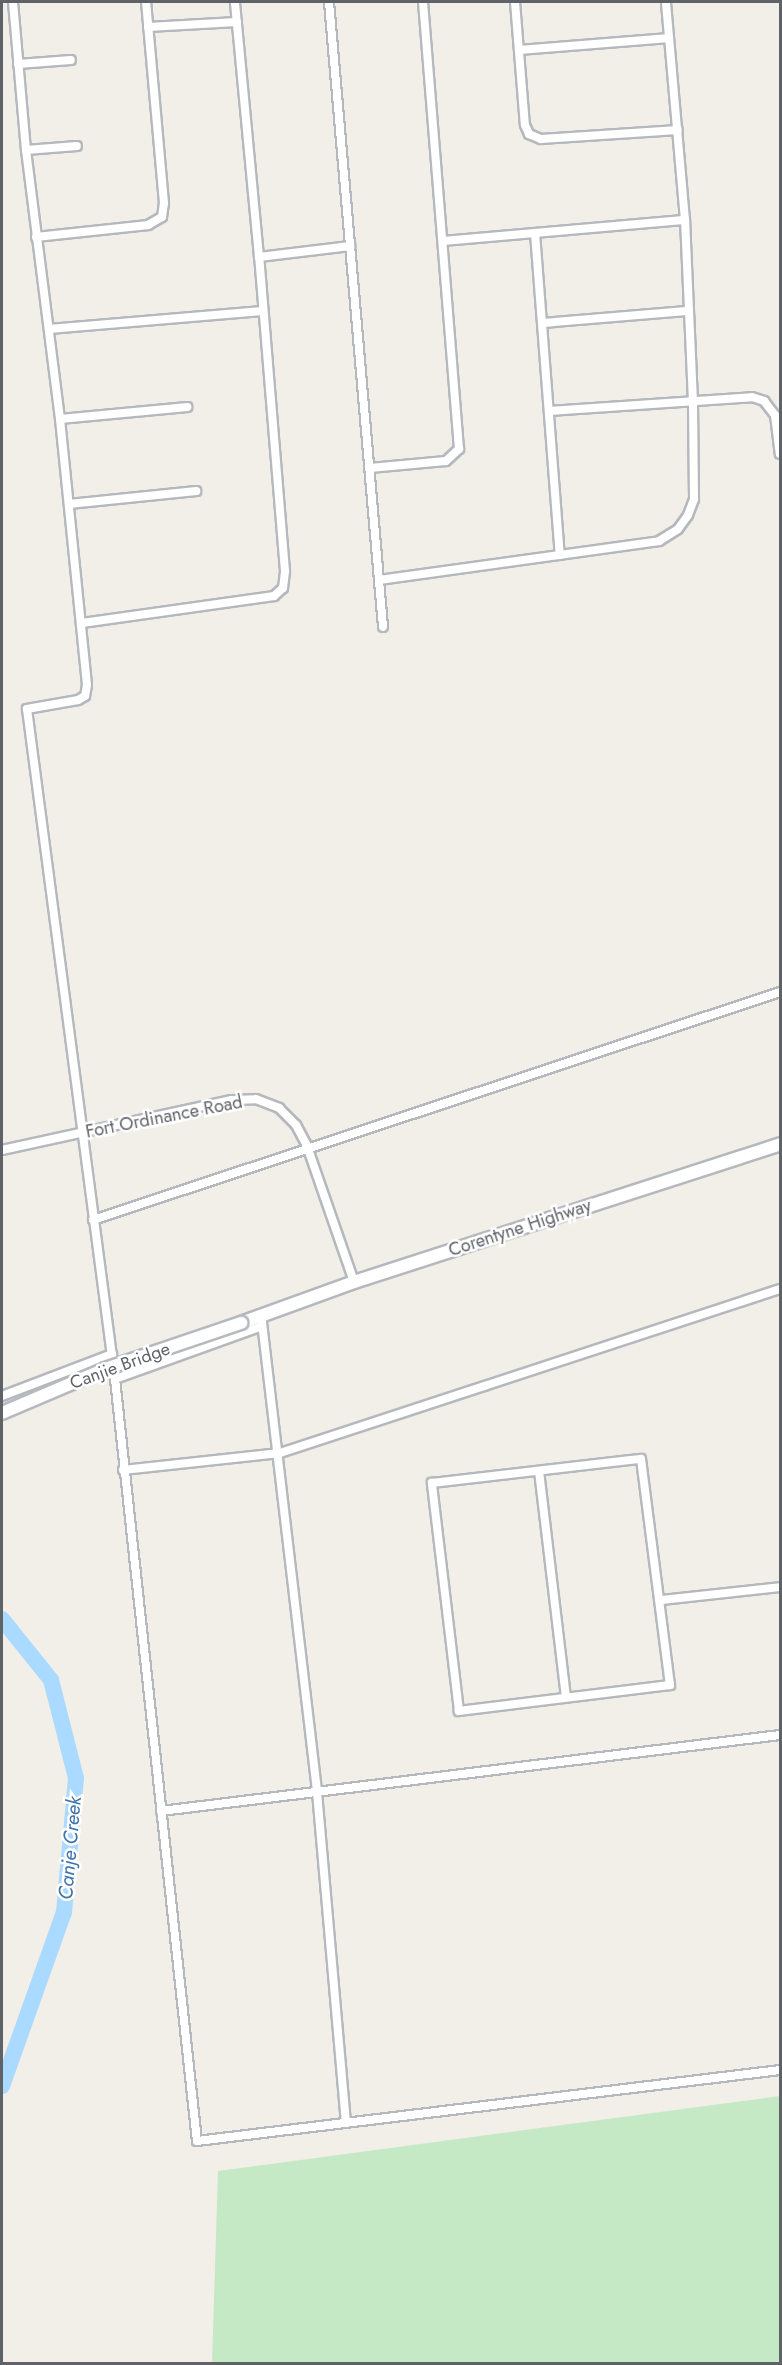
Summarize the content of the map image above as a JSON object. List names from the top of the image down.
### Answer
{
  "streets": {
    "main road": ["Corentyne Highway", "Canjie Bridge"],
    "street": ["Fort Ordinance Road"]
  },
  "crossings": [
    ["Fort Ordinance Road", "Corentyne Highway"],
    ["Corentyne Highway", "Canjie Bridge"]
  ],
  "water": ["Canje Creek"]
}
